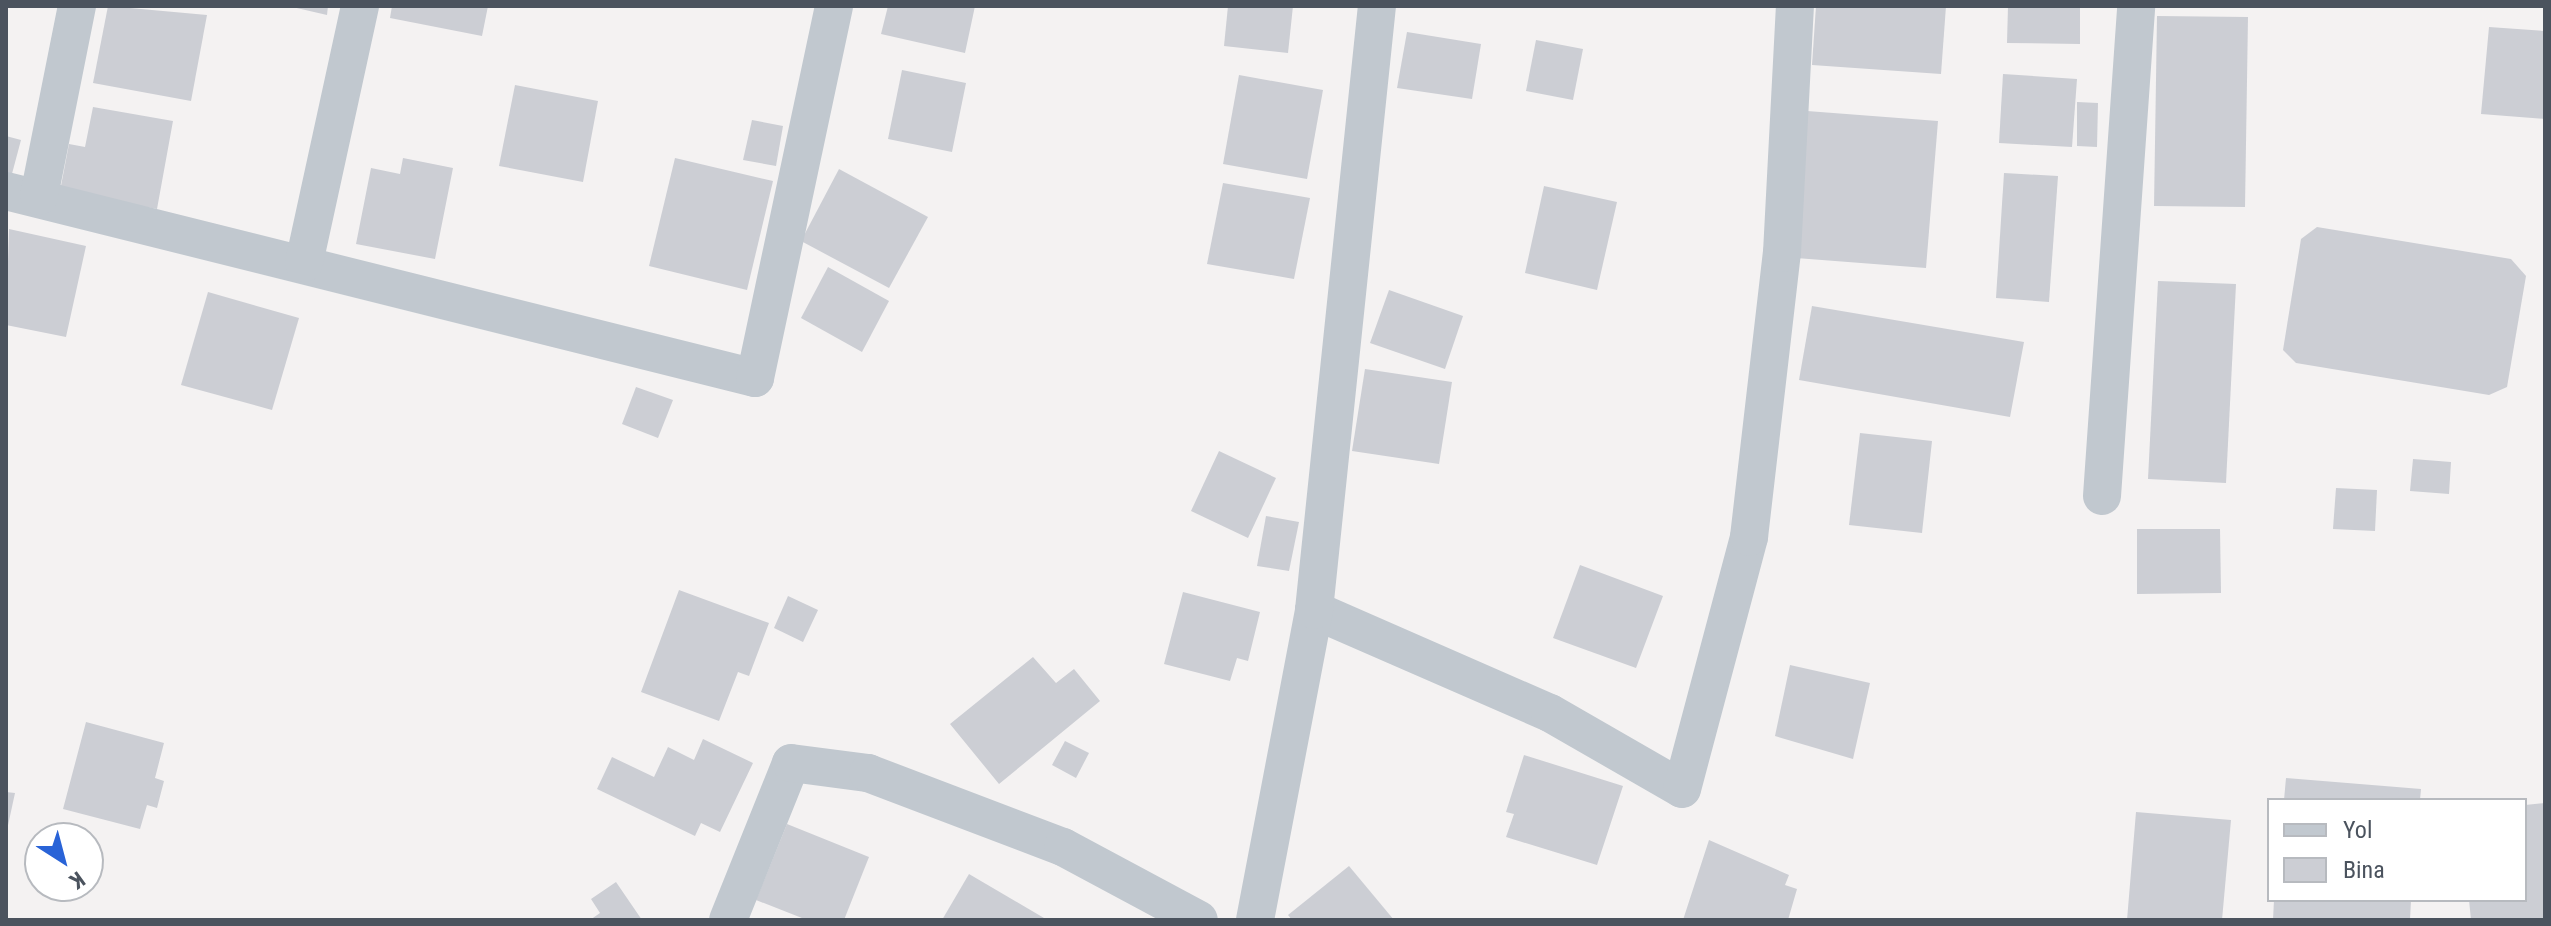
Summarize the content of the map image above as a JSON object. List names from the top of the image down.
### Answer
{
  "legend": ["Yol", "Bina"],
  "north": "bottom right"
}
